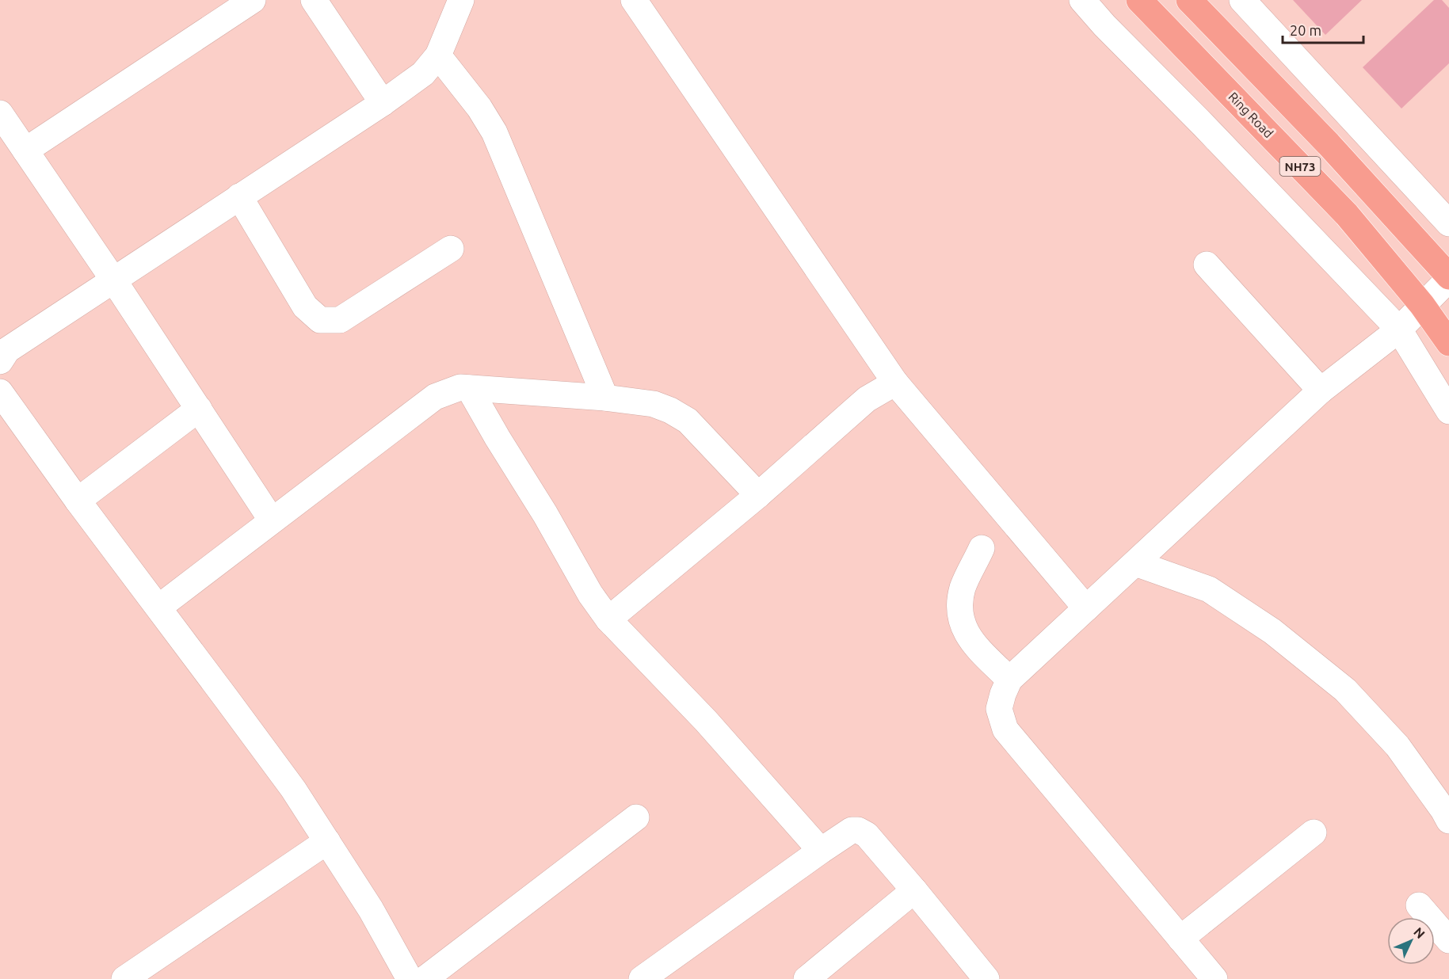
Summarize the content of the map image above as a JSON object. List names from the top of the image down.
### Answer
{
  "streets": {
    "highway": ["Ring Road", "NH73"]
  },
  "scale_bar": "20 m",
  "north": "top right"
}
